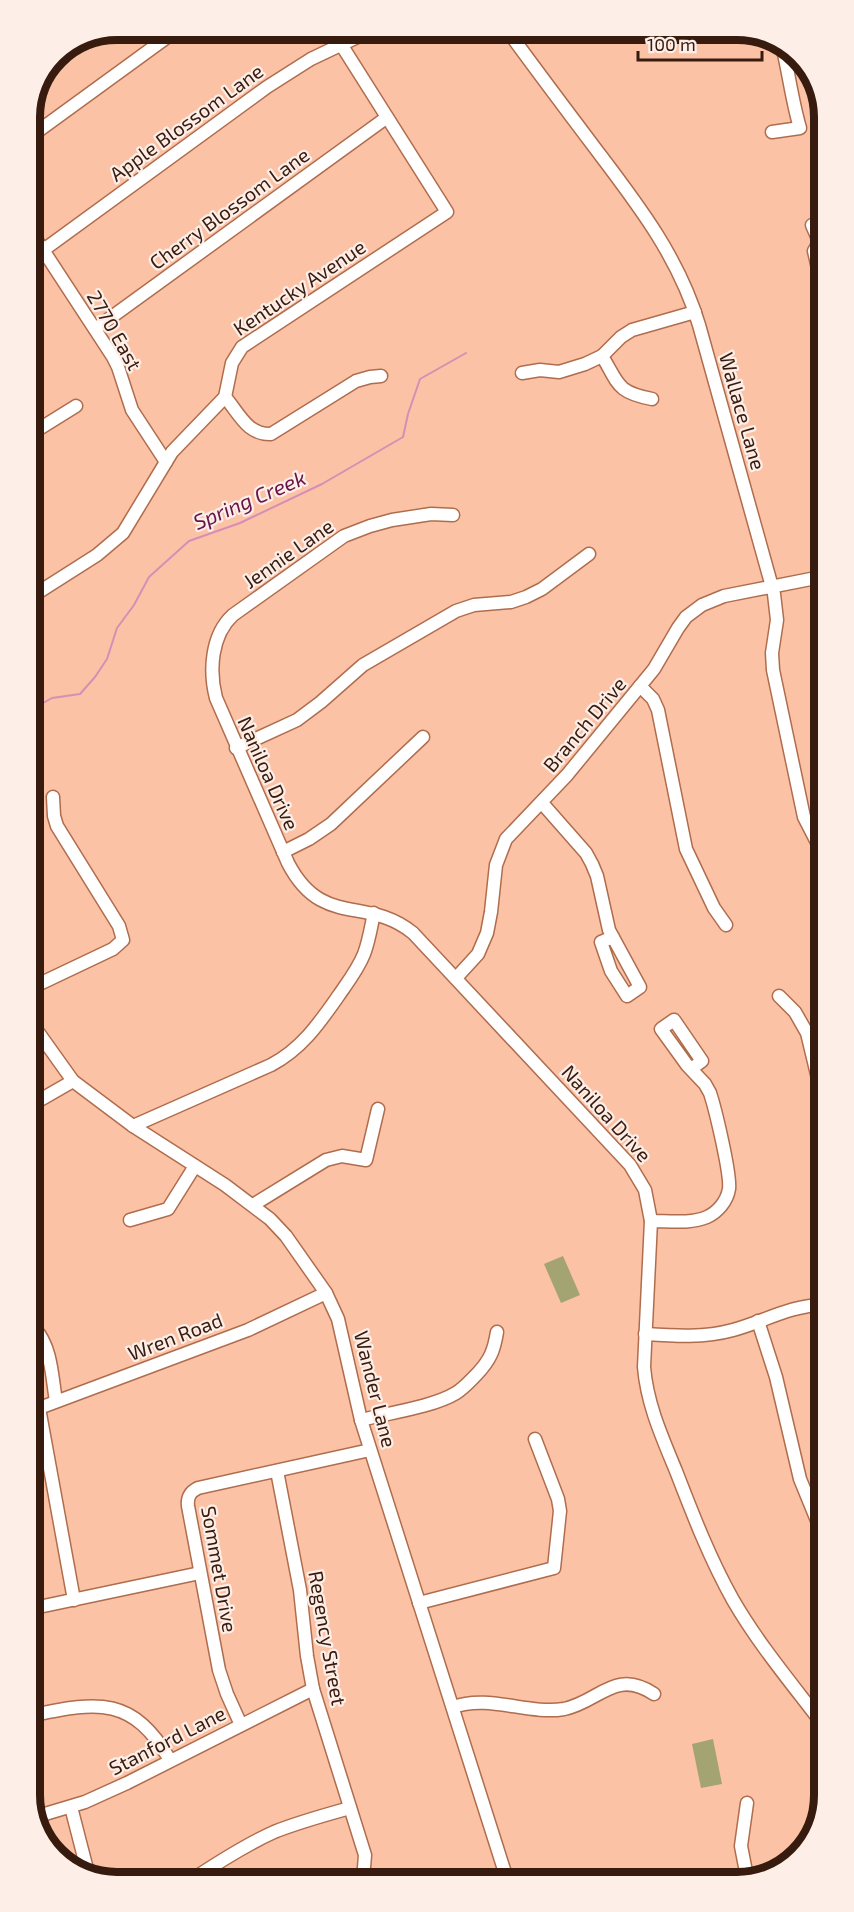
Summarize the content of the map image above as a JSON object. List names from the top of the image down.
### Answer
{
  "streets": {
    "street": [
      "Apple Blossom Lane",
      "Cherry Blossom Lane",
      "Kentucky Avenue",
      "2770 East",
      "Wallace Lane",
      "Jennie Lane",
      "Branch Drive",
      "Naniloa Drive",
      "Wren Road",
      "Wander Lane",
      "Sommet Drive",
      "Regency Street",
      "Stanford Lane"
    ]
  },
  "crossings": [
    ["Apple Blossom Lane", "2770 East"],
    ["Cherry Blossom Lane", "Kentucky Avenue"],
    ["Cherry Blossom Lane", "2770 East"],
    ["Wallace Lane", "Branch Drive"],
    ["Jennie Lane", "Naniloa Drive"],
    ["Branch Drive", "Naniloa Drive"],
    ["Wren Road", "Wander Lane"],
    ["Wander Lane", "Sommet Drive"],
    ["Sommet Drive", "Regency Street"],
    ["Sommet Drive", "Stanford Lane"],
    ["Regency Street", "Stanford Lane"]
  ],
  "water": ["Spring Creek"],
  "scale_bar": "100 m"
}
